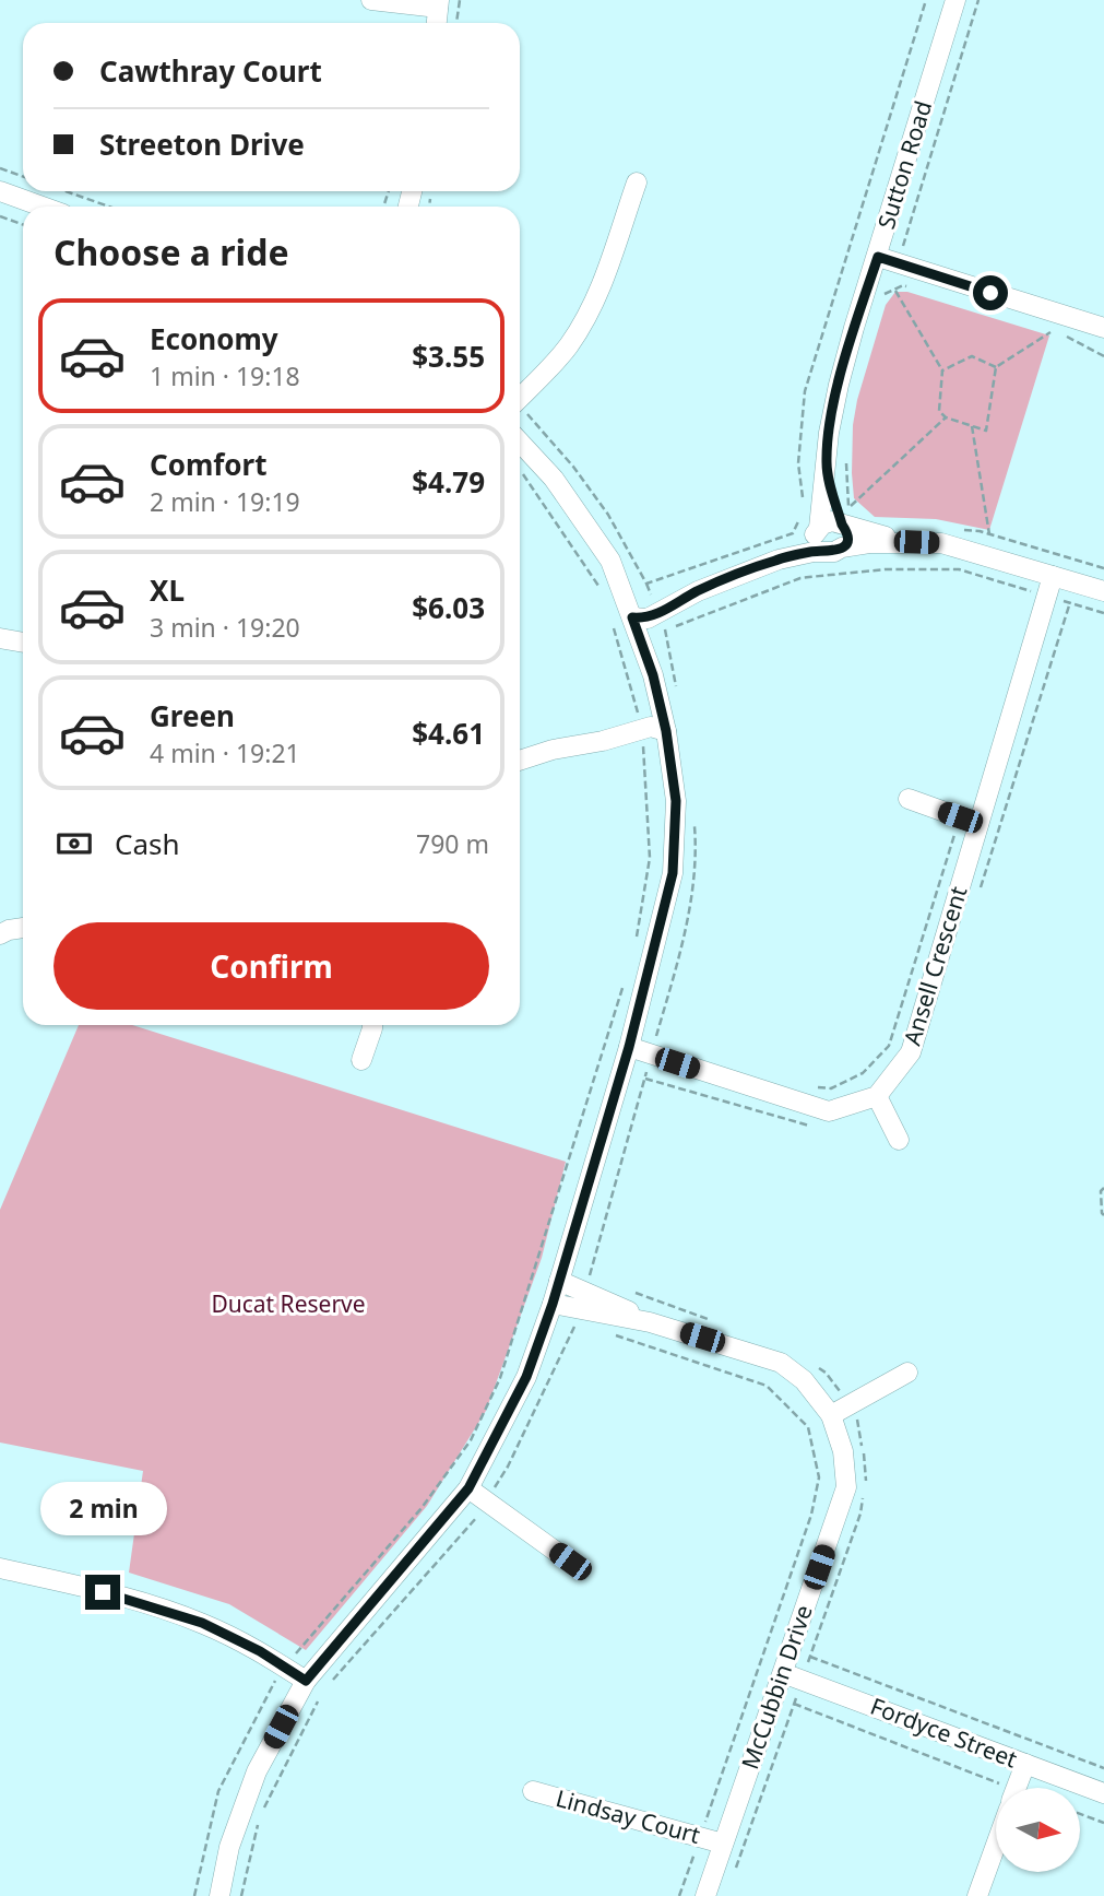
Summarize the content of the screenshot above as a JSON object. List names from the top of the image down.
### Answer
{
  "streets": {
    "street": [
      "Sutton Road",
      "Ansell Crescent",
      "McCubbin Drive",
      "Fordyce Street",
      "Lindsay Court"
    ]
  },
  "crossings": [
    ["McCubbin Drive", "Fordyce Street"],
    ["McCubbin Drive", "Lindsay Court"]
  ],
  "parks": ["Ducat Reserve"],
  "north": "right",
  "page": {
    "banner": ["Cawthray Court", "Streeton Drive"],
    "heading": "Choose a ride",
    "list": [
      {
        "name": "Economy",
        "note": "1 min · 19:18",
        "value": "$3.55"
      },
      {
        "name": "Comfort",
        "note": "2 min · 19:19",
        "value": "$4.79"
      },
      {
        "name": "XL",
        "note": "3 min · 19:20",
        "value": "$6.03"
      },
      {
        "name": "Green",
        "note": "4 min · 19:21",
        "value": "$4.61"
      }
    ],
    "pay": ["Cash", "790 m"],
    "buttons": "Confirm",
    "bubble": "2 min"
  }
}
